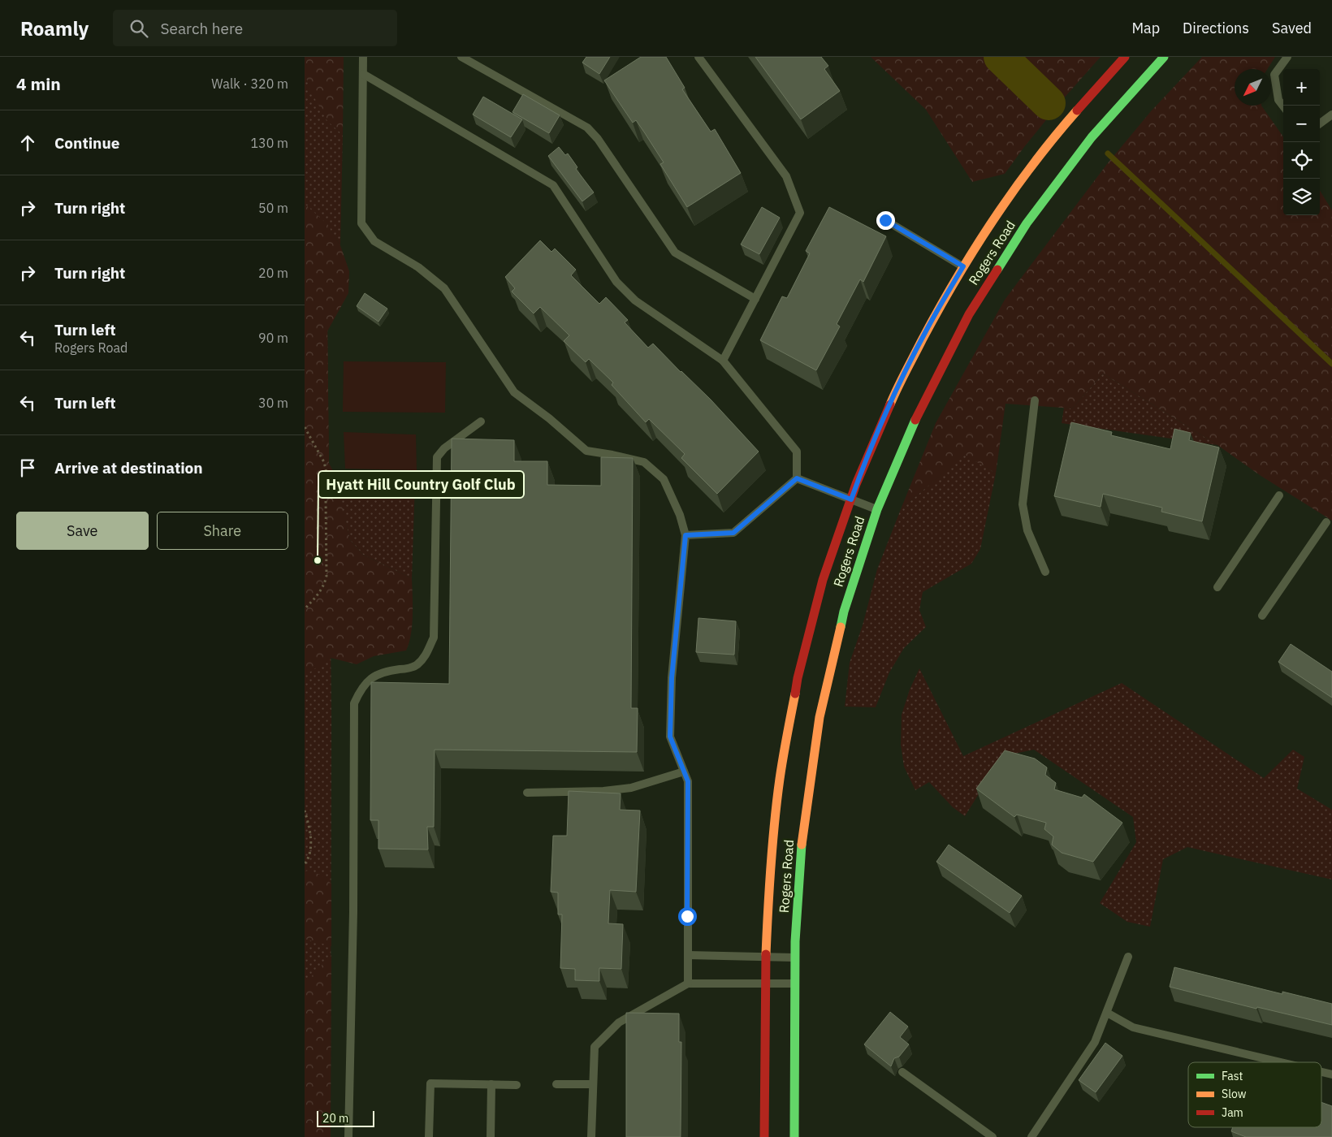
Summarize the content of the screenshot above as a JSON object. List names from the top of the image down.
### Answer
{
  "streets": {
    "main road": ["Rogers Road"]
  },
  "places": ["Hyatt Hill Country Golf Club"],
  "legend": ["Fast", "Slow", "Jam"],
  "scale_bar": "20 m",
  "north": "bottom left",
  "page": {
    "header": "Roamly",
    "search": "Search here",
    "nav": ["Map", "Directions", "Saved"],
    "heading": ["4 min", "Walk · 320 m"],
    "map_buttons": ["+", "−"],
    "list": [
      ["Continue", "130 m"],
      ["Turn right", "50 m"],
      ["Turn right", "20 m"],
      ["Turn left", "Rogers Road", "90 m"],
      ["Turn left", "30 m"],
      "Arrive at destination"
    ],
    "buttons": ["Save", "Share"],
    "scale": "20 m"
  }
}
